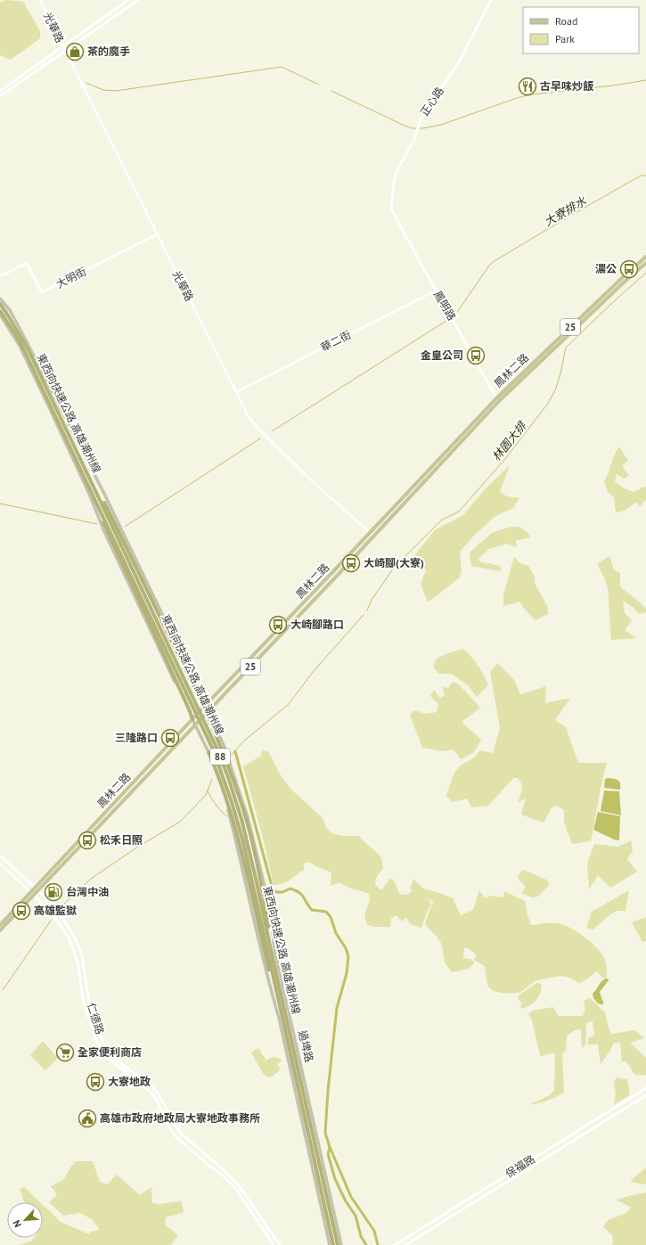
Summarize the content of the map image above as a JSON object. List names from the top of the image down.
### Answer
{
  "streets": {
    "highway": ["東西向快速公路 高雄潮州線", "88"],
    "main road": ["25", "鳳林二路", "過埤路"],
    "street": [
      "光華路",
      "正心路",
      "大明街",
      "鳳明路",
      "華二街",
      "仁德路",
      "保福路"
    ]
  },
  "crossings": [
    ["光華路", "大明街"],
    ["光華路", "華二街"],
    ["光華路", "鳳林二路"],
    ["正心路", "鳳明路"],
    ["鳳明路", "華二街"],
    ["鳳明路", "鳳林二路"],
    ["鳳林二路", "仁德路"],
    ["鳳林二路", "過埤路"]
  ],
  "water": ["大寮排水", "林園大排"],
  "places": {
    "shop": ["茶的魔手"],
    "restaurant": ["古早味炒飯"],
    "bus stop": [
      "濃公",
      "金皇公司",
      "大崎腳(大寮)",
      "大崎腳路口",
      "三隆路口",
      "松禾日照",
      "高雄監獄",
      "大寮地政"
    ],
    "fuel station": ["台灣中油"],
    "supermarket": ["全家便利商店"],
    "public building": ["高雄市政府地政局大寮地政事務所"]
  },
  "legend": ["Road", "Park"],
  "north": "bottom left"
}
